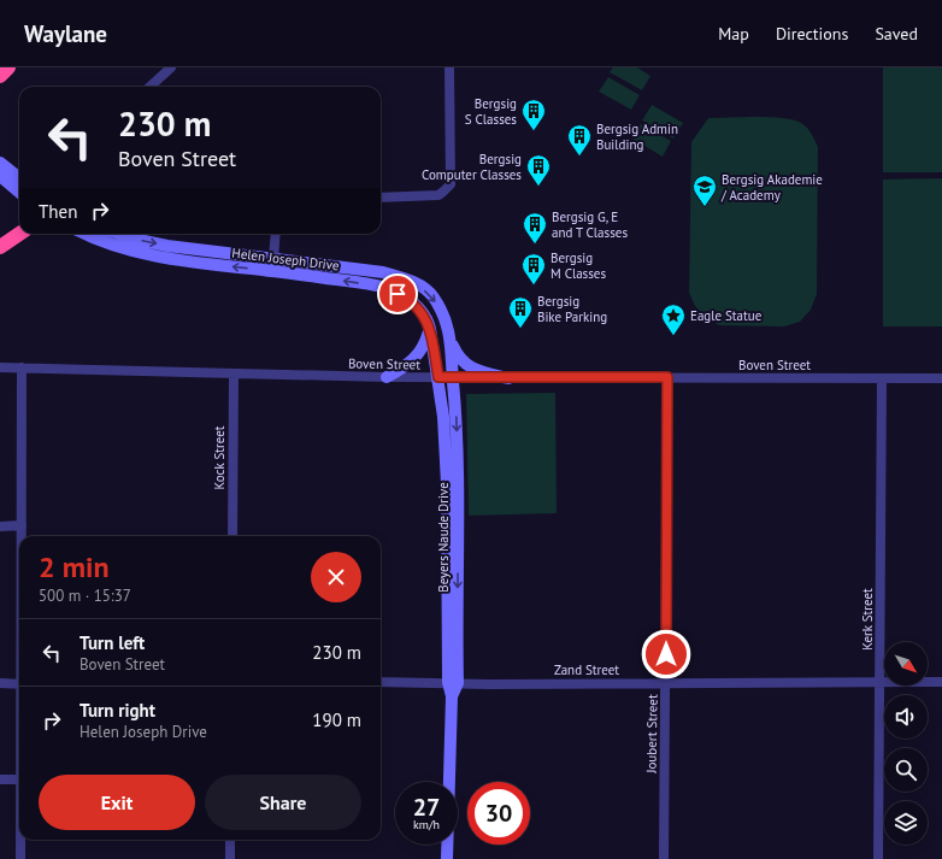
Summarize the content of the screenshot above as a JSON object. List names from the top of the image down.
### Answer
{
  "streets": {
    "street": [
      "Helen Joseph Drive",
      "Boven Street",
      "Kock Street",
      "Beyers Naude Drive",
      "Kerk Street",
      "Zand Street",
      "Joubert Street"
    ]
  },
  "crossings": [
    ["Helen Joseph Drive", "Boven Street"],
    ["Helen Joseph Drive", "Beyers Naude Drive"],
    ["Boven Street", "Kock Street"],
    ["Boven Street", "Beyers Naude Drive"],
    ["Boven Street", "Kerk Street"],
    ["Boven Street", "Joubert Street"],
    ["Beyers Naude Drive", "Zand Street"],
    ["Kerk Street", "Zand Street"],
    ["Zand Street", "Joubert Street"]
  ],
  "places": {
    "building": [
      "Bergsig S Classes",
      "Bergsig Admin Building",
      "Bergsig Computer Classes",
      "Bergsig G, E and T Classes",
      "Bergsig M Classes",
      "Bergsig Bike Parking"
    ],
    "school or university": ["Bergsig Akademie / Academy"],
    "place": ["Eagle Statue"]
  },
  "north": "bottom right",
  "page": {
    "header": "Waylane",
    "nav": ["Map", "Directions", "Saved"],
    "turn": ["230 m", "Boven Street"],
    "then": "Then",
    "heading": ["2 min", "500 m · 15:37"],
    "list": [
      {
        "name": "Turn left",
        "note": "Boven Street",
        "value": "230 m"
      },
      {
        "name": "Turn right",
        "note": "Helen Joseph Drive",
        "value": "190 m"
      }
    ],
    "buttons": ["Exit", "Share"],
    "speed": "27 km/h",
    "limit": "30"
  }
}
